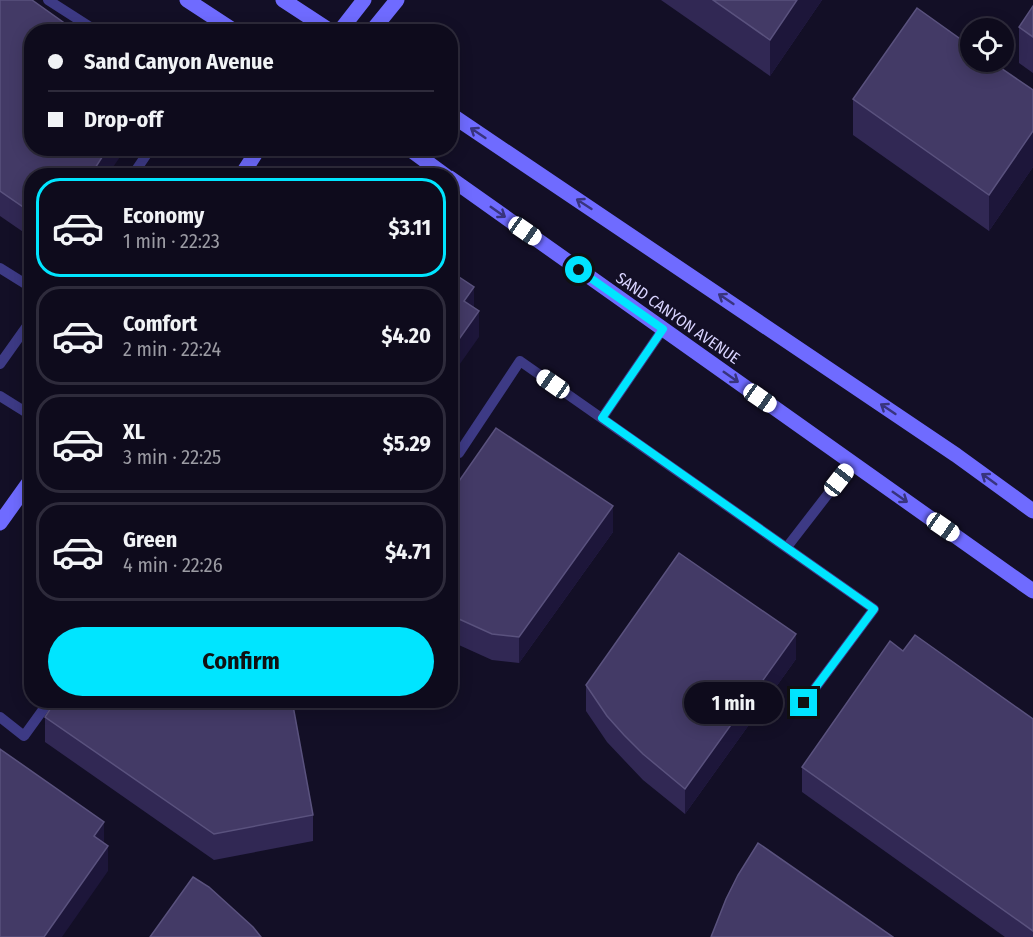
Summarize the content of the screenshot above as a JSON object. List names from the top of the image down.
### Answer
{
  "streets": {
    "main road": ["SAND CANYON AVENUE"]
  },
  "page": {
    "banner": ["Sand Canyon Avenue", "Drop-off"],
    "list": [
      {
        "name": "Economy",
        "note": "1 min · 22:23",
        "value": "$3.11"
      },
      {
        "name": "Comfort",
        "note": "2 min · 22:24",
        "value": "$4.20"
      },
      {
        "name": "XL",
        "note": "3 min · 22:25",
        "value": "$5.29"
      },
      {
        "name": "Green",
        "note": "4 min · 22:26",
        "value": "$4.71"
      }
    ],
    "buttons": "Confirm",
    "bubble": "1 min"
  }
}
